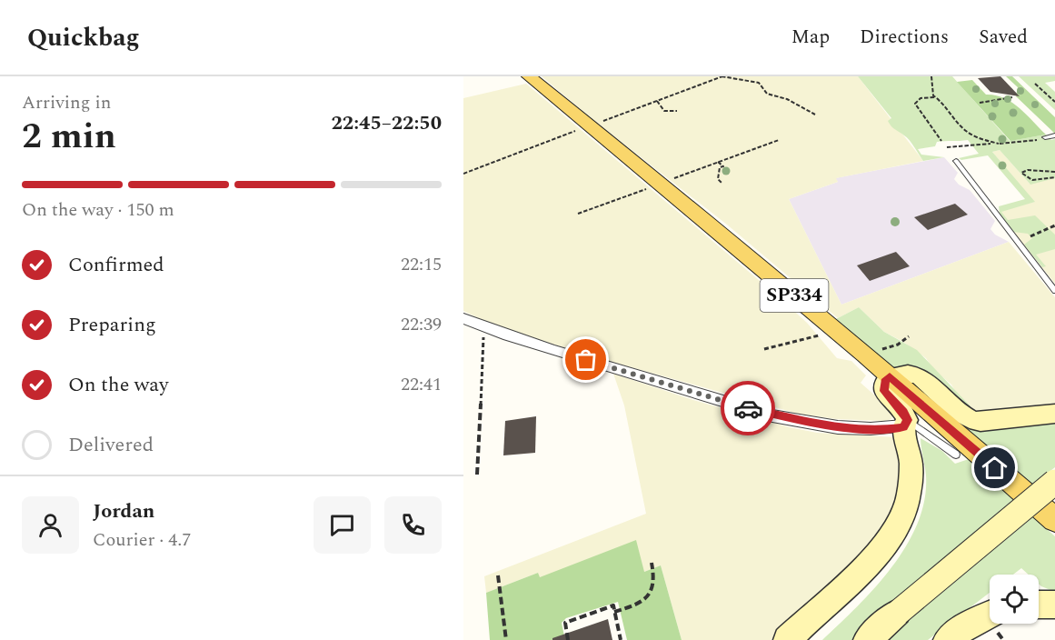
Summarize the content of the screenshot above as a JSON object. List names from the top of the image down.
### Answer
{
  "streets": {
    "main road": ["SP334"]
  },
  "page": {
    "header": "Quickbag",
    "nav": ["Map", "Directions", "Saved"],
    "heading": ["2 min", "Arriving in", "22:45–22:50"],
    "panel": ["Jordan", "Courier · 4.7"],
    "bar": "On the way · 150 m",
    "list": [
      ["Confirmed", "22:15"],
      ["Preparing", "22:39"],
      ["On the way", "22:41"],
      "Delivered"
    ]
  }
}
